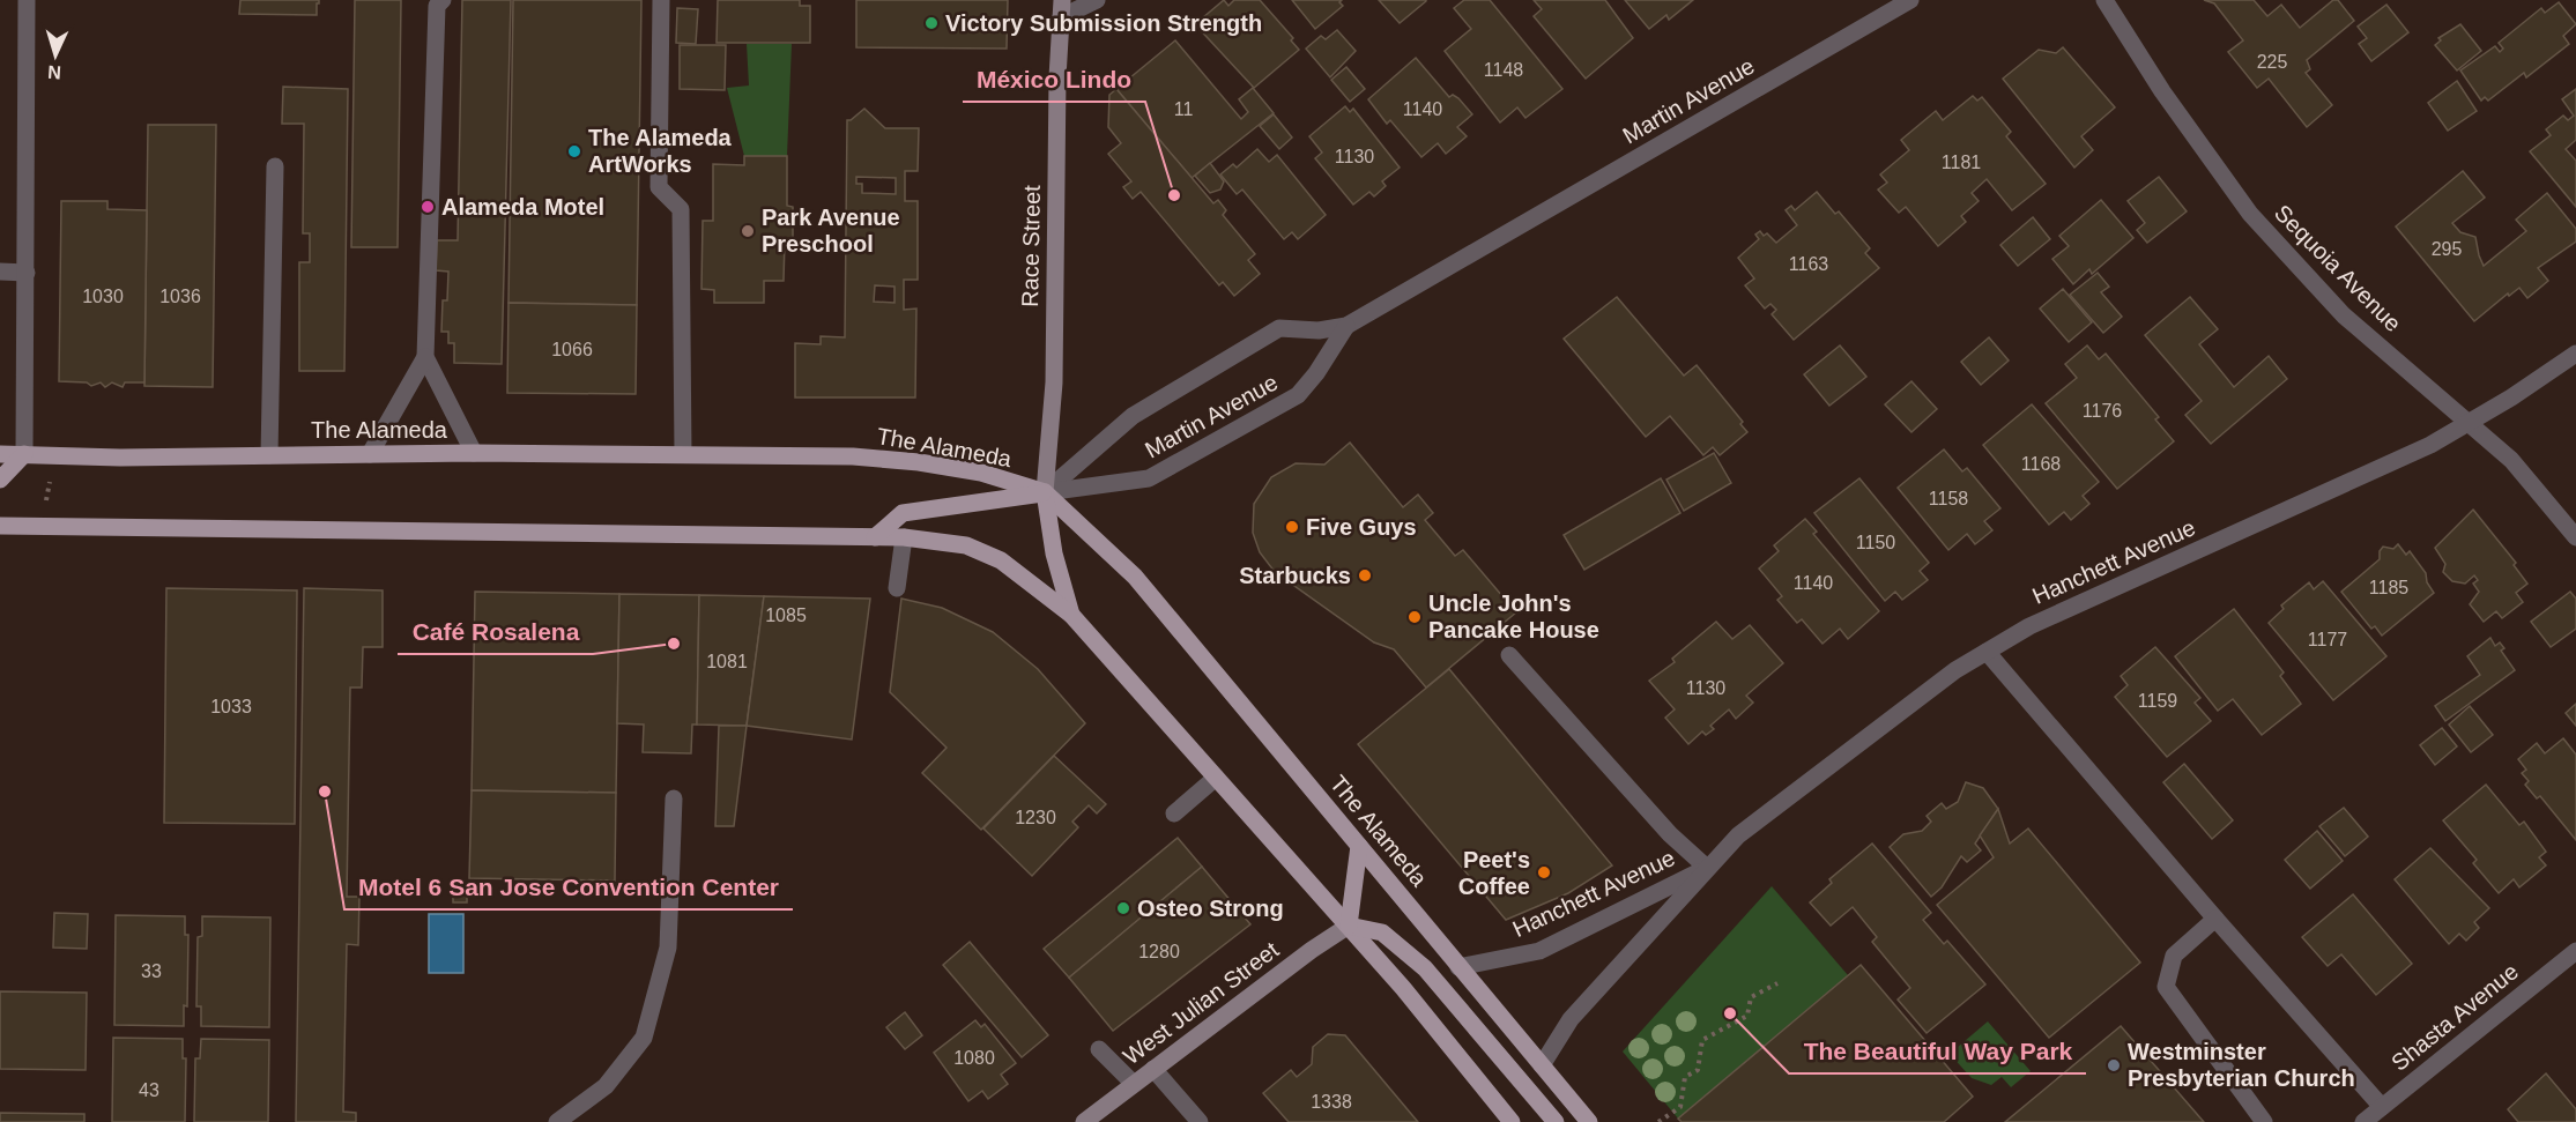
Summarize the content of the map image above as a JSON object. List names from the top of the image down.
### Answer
{
  "streets": {
    "main road": ["Race Street", "The Alameda", "West Julian Street"],
    "street": [
      "Martin Avenue",
      "Sequoia Avenue",
      "Hanchett Avenue",
      "Shasta Avenue"
    ]
  },
  "crossings": [
    ["Martin Avenue", "Race Street"],
    ["Martin Avenue", "The Alameda"],
    ["Race Street", "The Alameda"],
    ["Sequoia Avenue", "Hanchett Avenue"],
    ["The Alameda", "Hanchett Avenue"]
  ],
  "places": [
    "Victory Submission Strength",
    "The Alameda ArtWorks",
    "México Lindo",
    "Alameda Motel",
    "Park Avenue Preschool",
    "Five Guys",
    "Starbucks",
    "Uncle John's Pancake House",
    "Café Rosalena",
    "Motel 6 San Jose Convention Center",
    "Peet's Coffee",
    "Osteo Strong",
    "The Beautiful Way Park",
    "Westminster Presbyterian Church"
  ],
  "house_numbers": [
    "225",
    "1148",
    "11",
    "1140",
    "1130",
    "1181",
    "295",
    "1163",
    "1030",
    "1036",
    "1066",
    "1176",
    "1168",
    "1158",
    "1150",
    "1140",
    "1185",
    "1085",
    "1177",
    "1081",
    "1130",
    "1159",
    "1033",
    "1230",
    "1280",
    "33",
    "1080",
    "43",
    "1338"
  ],
  "north": "bottom"
}
